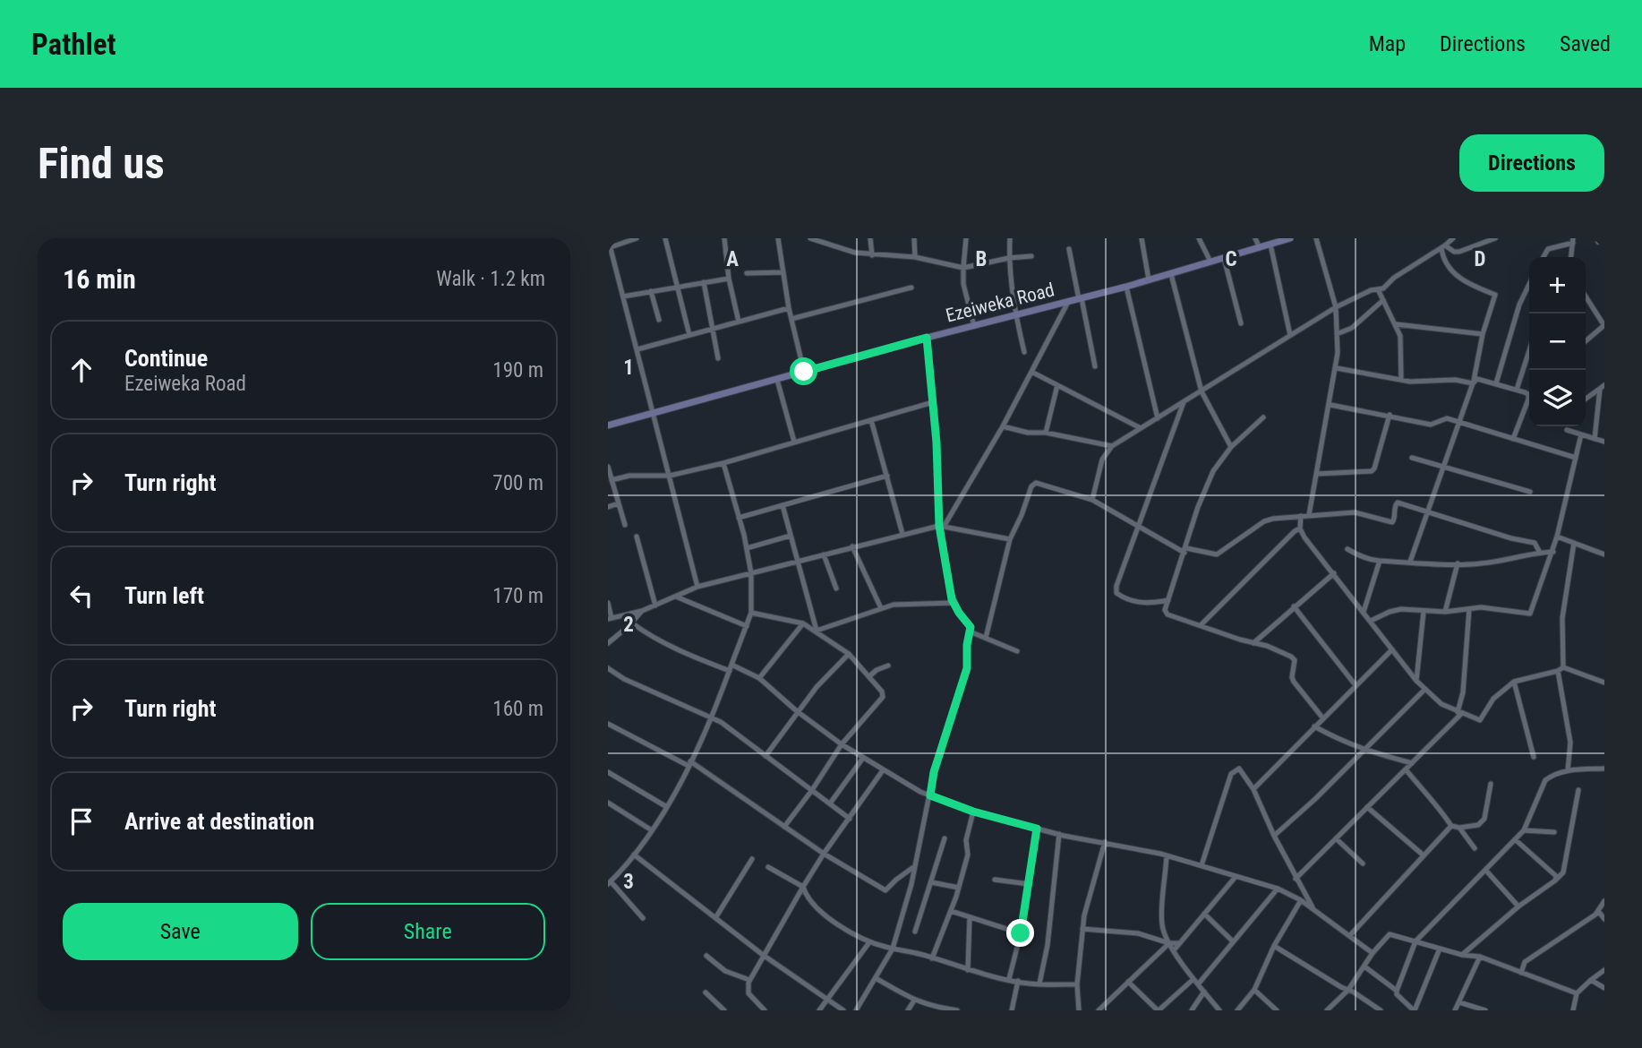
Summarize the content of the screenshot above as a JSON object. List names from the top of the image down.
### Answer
{
  "streets": {
    "main road": ["Ezeiweka Road"]
  },
  "page": {
    "header": "Pathlet",
    "nav": ["Map", "Directions", "Saved"],
    "buttons": [
      "Directions",
      ["Save", "Share"]
    ],
    "title": "Find us",
    "heading": ["16 min", "Walk · 1.2 km"],
    "map_buttons": ["+", "−"],
    "list": [
      ["Continue", "Ezeiweka Road", "190 m"],
      ["Turn right", "700 m"],
      ["Turn left", "170 m"],
      ["Turn right", "160 m"],
      "Arrive at destination"
    ]
  },
  "grid": {
    "columns": [
      "A",
      "B",
      "C",
      "D"
    ],
    "rows": ["1", "2", "3"]
  }
}
